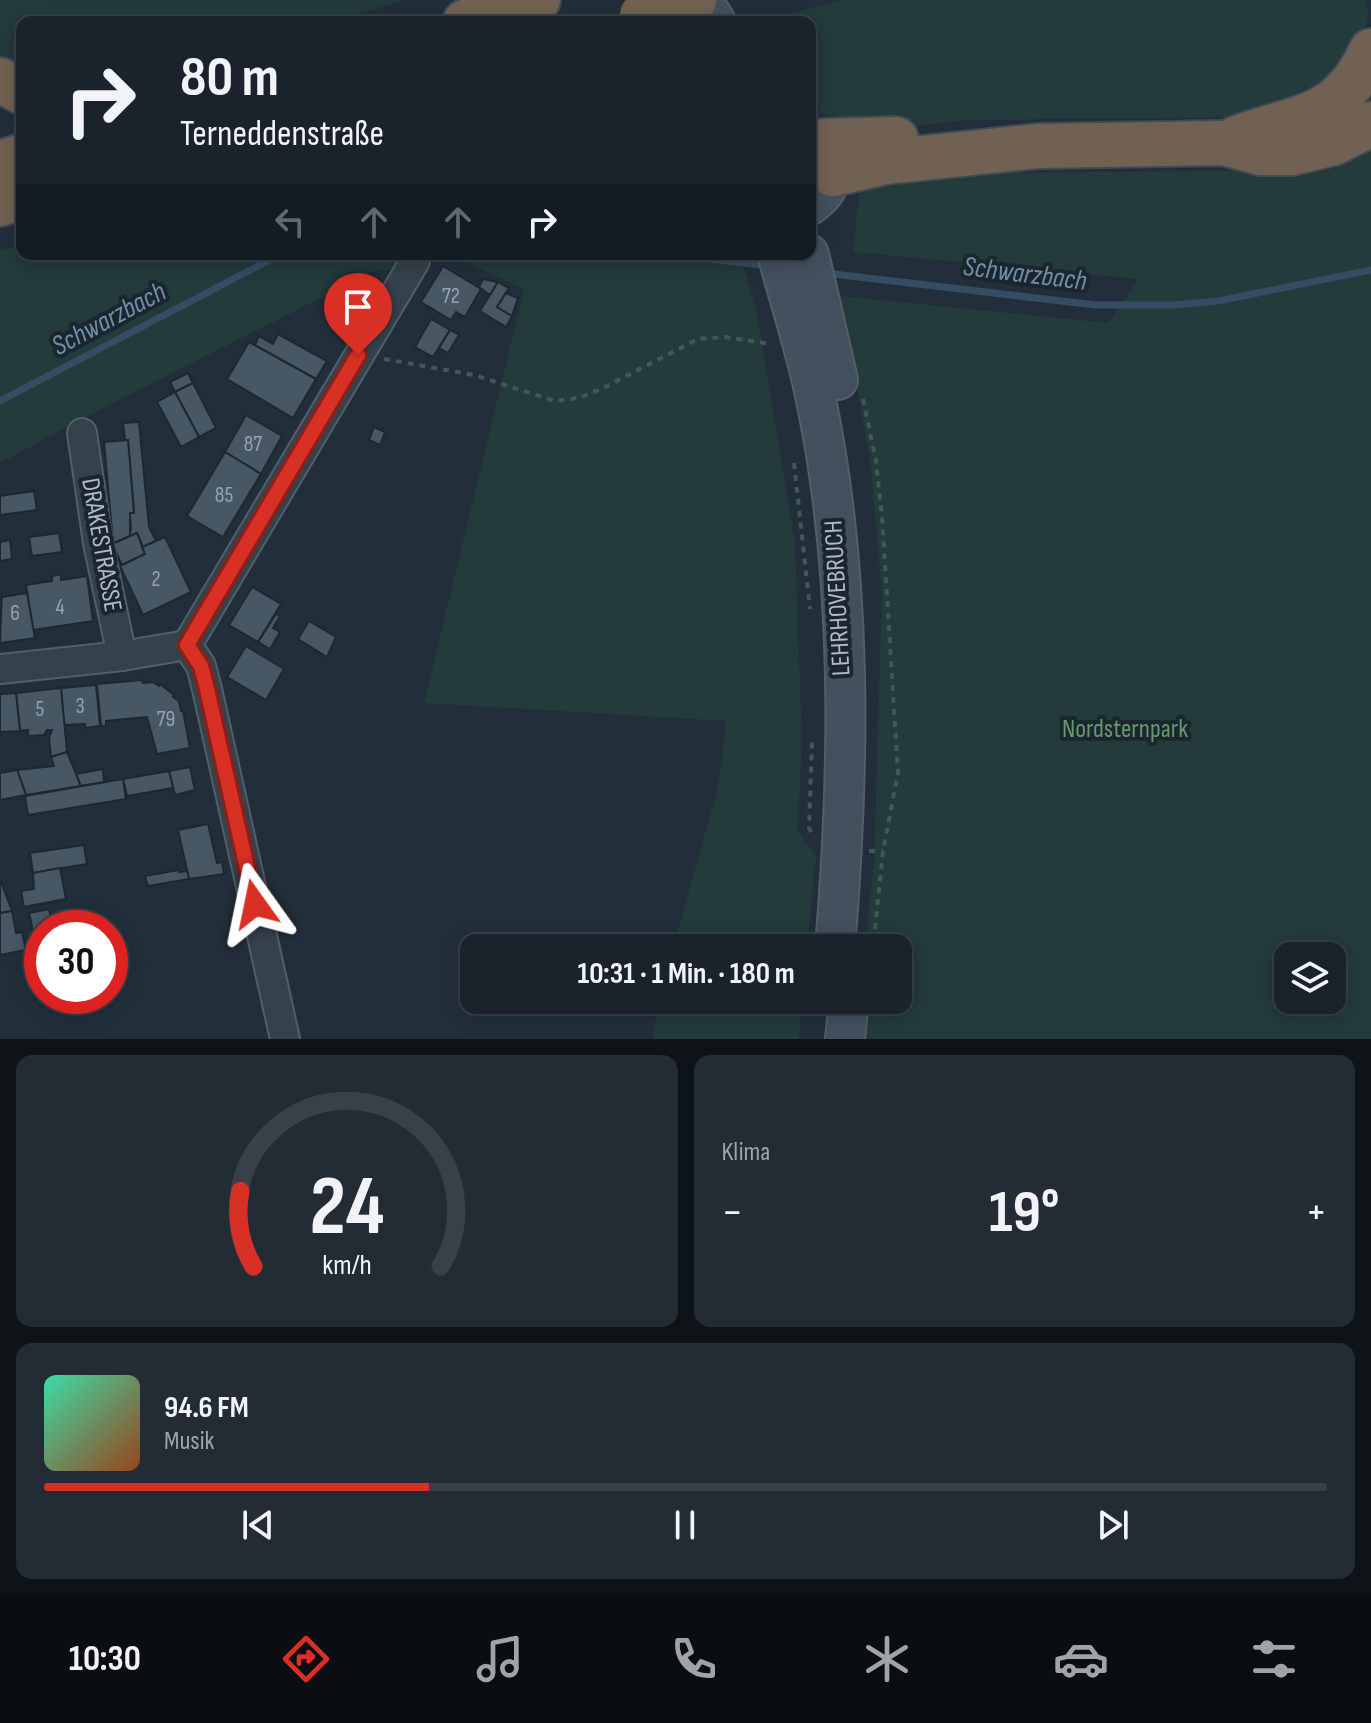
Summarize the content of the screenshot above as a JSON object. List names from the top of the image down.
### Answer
{
  "streets": {
    "street": ["DRAKESTRASSE", "LEHRHOVEBRUCH"]
  },
  "water": ["Schwarzbach"],
  "parks": ["Nordsternpark"],
  "house_numbers": [
    "72",
    "87",
    "85",
    "2",
    "4",
    "6",
    "3",
    "5",
    "79"
  ],
  "page": {
    "turn": ["80 m", "Terneddenstraße"],
    "limit": "30",
    "trip": "10:31 · 1 Min. · 180 m",
    "tile": "Klima",
    "heat": ["−", "19°", "+"],
    "song": ["94.6 FM", "Musik"],
    "tabs": "10:30",
    "gauge": ["24", "km/h"]
  }
}
